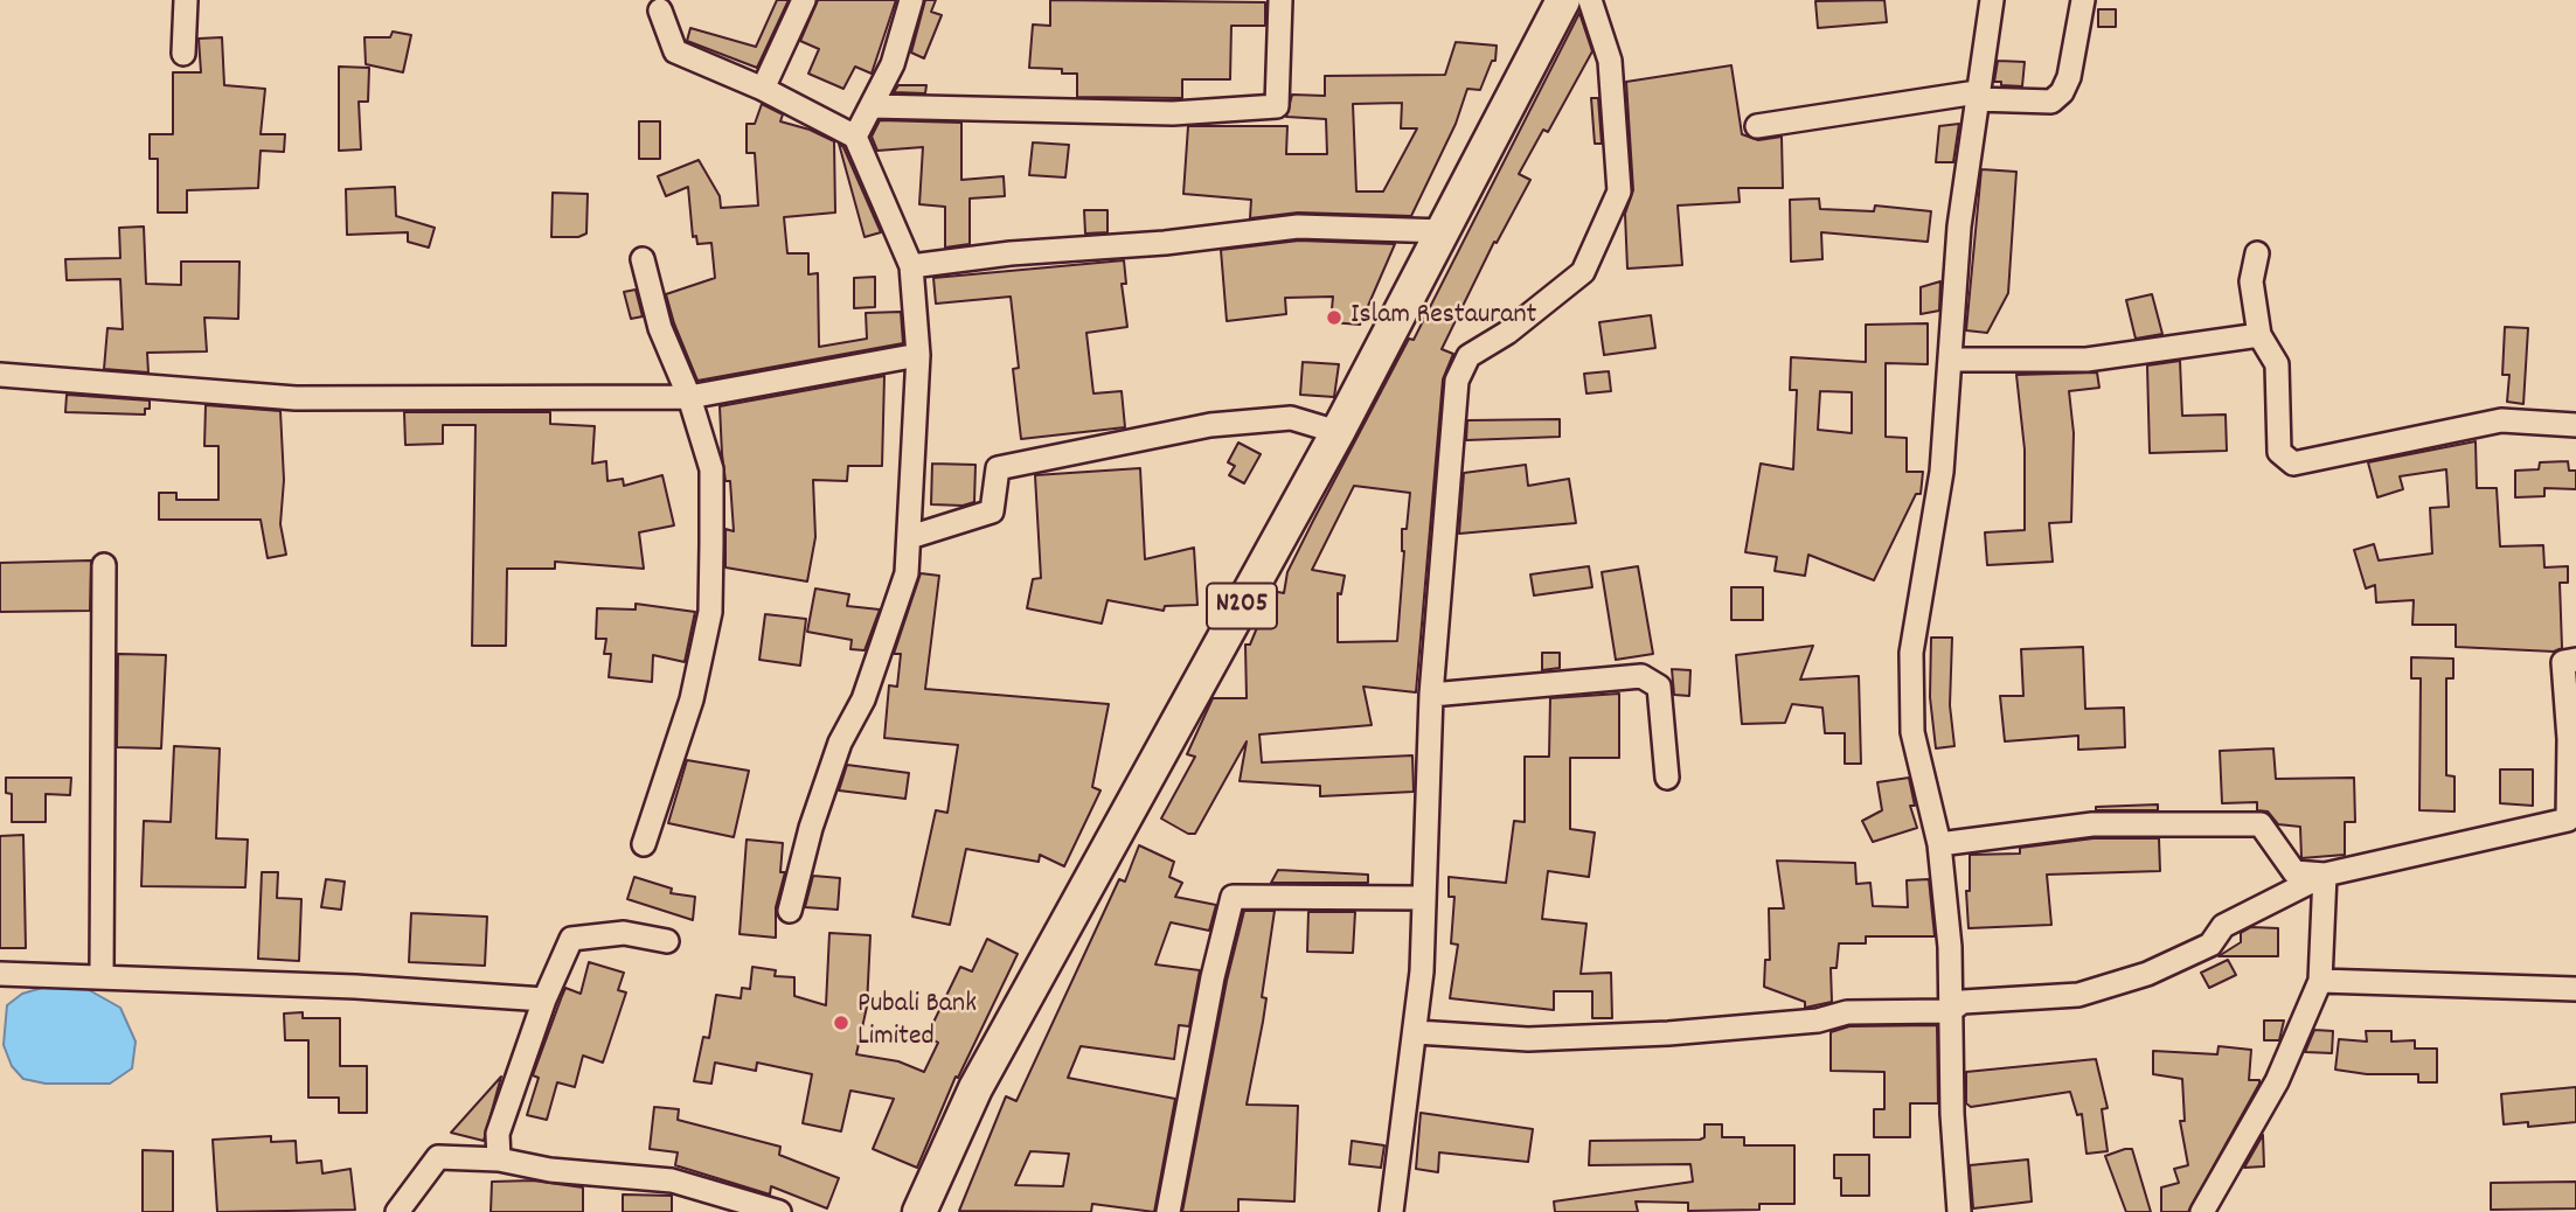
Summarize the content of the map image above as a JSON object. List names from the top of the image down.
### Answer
{
  "streets": {
    "highway": ["N205"]
  },
  "places": ["Islam Restaurant", "Pubali Bank Limited"]
}
